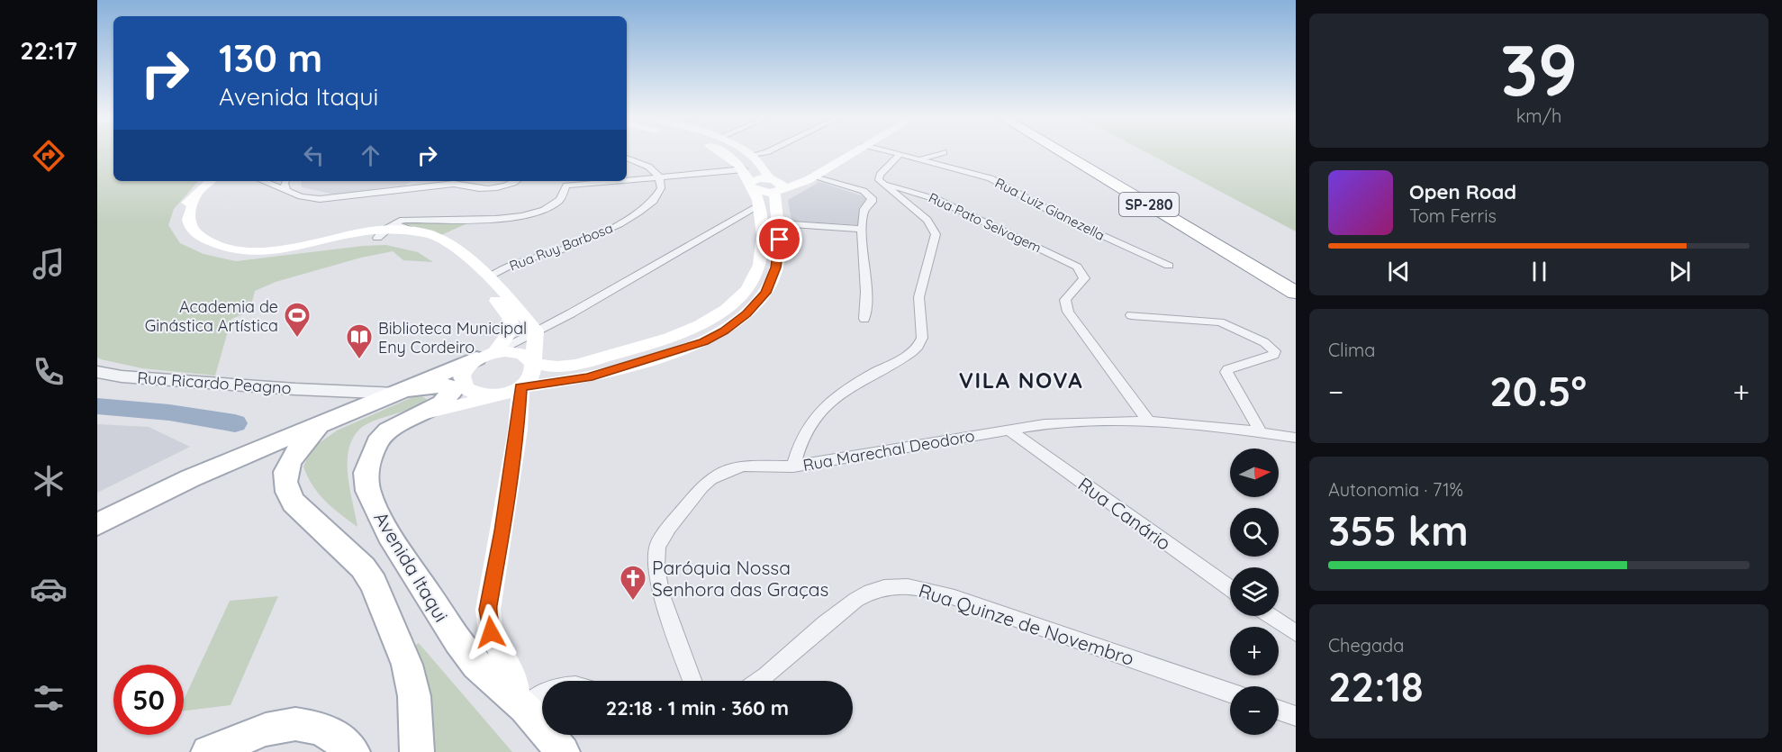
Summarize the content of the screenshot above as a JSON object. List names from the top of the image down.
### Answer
{
  "streets": {
    "highway": ["SP-280"],
    "main road": ["Avenida Itaqui"],
    "street": [
      "Rua Luiz Gianezella",
      "Rua Pato Selvagem",
      "Rua Ruy Barbosa",
      "Rua Ricardo Peagno",
      "Rua Marechal Deodoro",
      "Rua Canário",
      "Rua Quinze de Novembro"
    ]
  },
  "crossings": [
    ["Rua Pato Selvagem", "Rua Marechal Deodoro"],
    ["Rua Ricardo Peagno", "Avenida Itaqui"],
    ["Rua Marechal Deodoro", "Rua Canário"]
  ],
  "districts": ["VILA NOVA"],
  "places": {
    "sports": ["Academia de Ginástica Artística"],
    "library": ["Biblioteca Municipal Eny Cordeiro"],
    "church": ["Paróquia Nossa Senhora das Graças"]
  },
  "north": "right",
  "page": {
    "tabs": "22:17",
    "tile": [
      ["39", "km/h"],
      "Clima",
      ["Autonomia · 71%", "355 km"],
      ["Chegada", "22:18"]
    ],
    "turn": ["130 m", "Avenida Itaqui"],
    "song": ["Open Road", "Tom Ferris"],
    "heat": ["−", "20.5°", "+"],
    "map_buttons": ["+", "−"],
    "limit": "50",
    "trip": "22:18 · 1 min · 360 m"
  }
}
